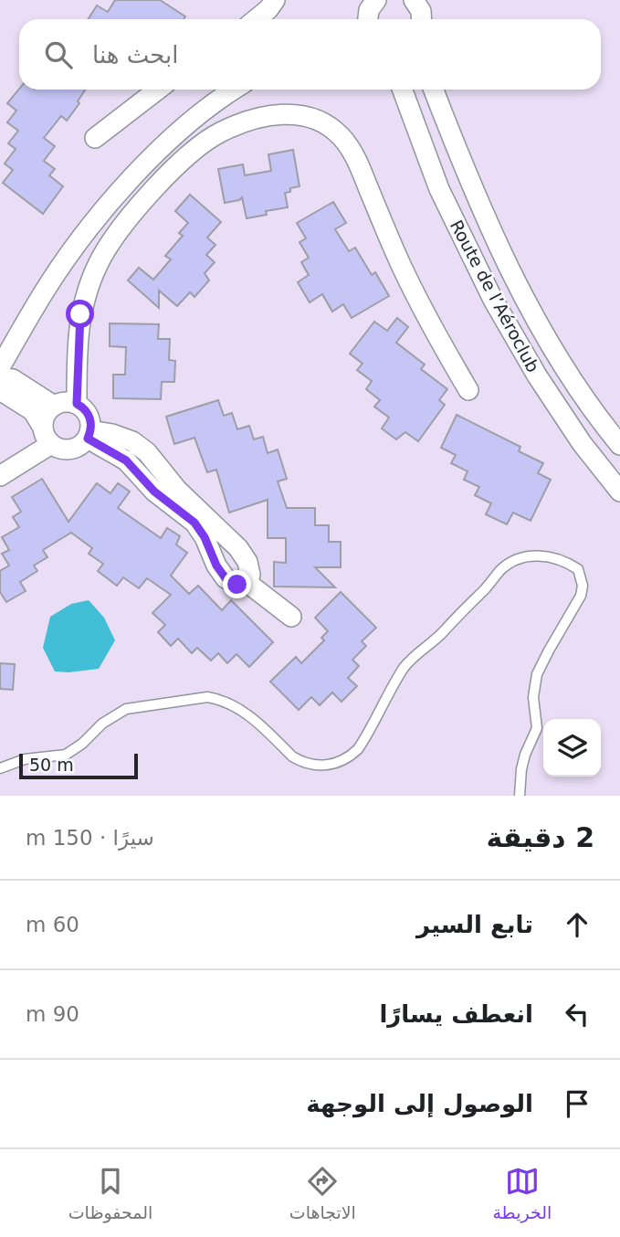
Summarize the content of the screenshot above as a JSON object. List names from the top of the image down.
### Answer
{
  "streets": {
    "street": ["Route de l’Aéroclub"]
  },
  "scale_bar": "50 m",
  "page": {
    "search": "ابحث هنا",
    "scale": "50 m",
    "heading": ["2 دقيقة", "سيرًا · 150 m"],
    "list": [
      ["تابع السير", "60 m"],
      ["انعطف يسارًا", "90 m"],
      "الوصول إلى الوجهة"
    ],
    "nav": ["الخريطة", "الاتجاهات", "المحفوظات"]
  }
}
